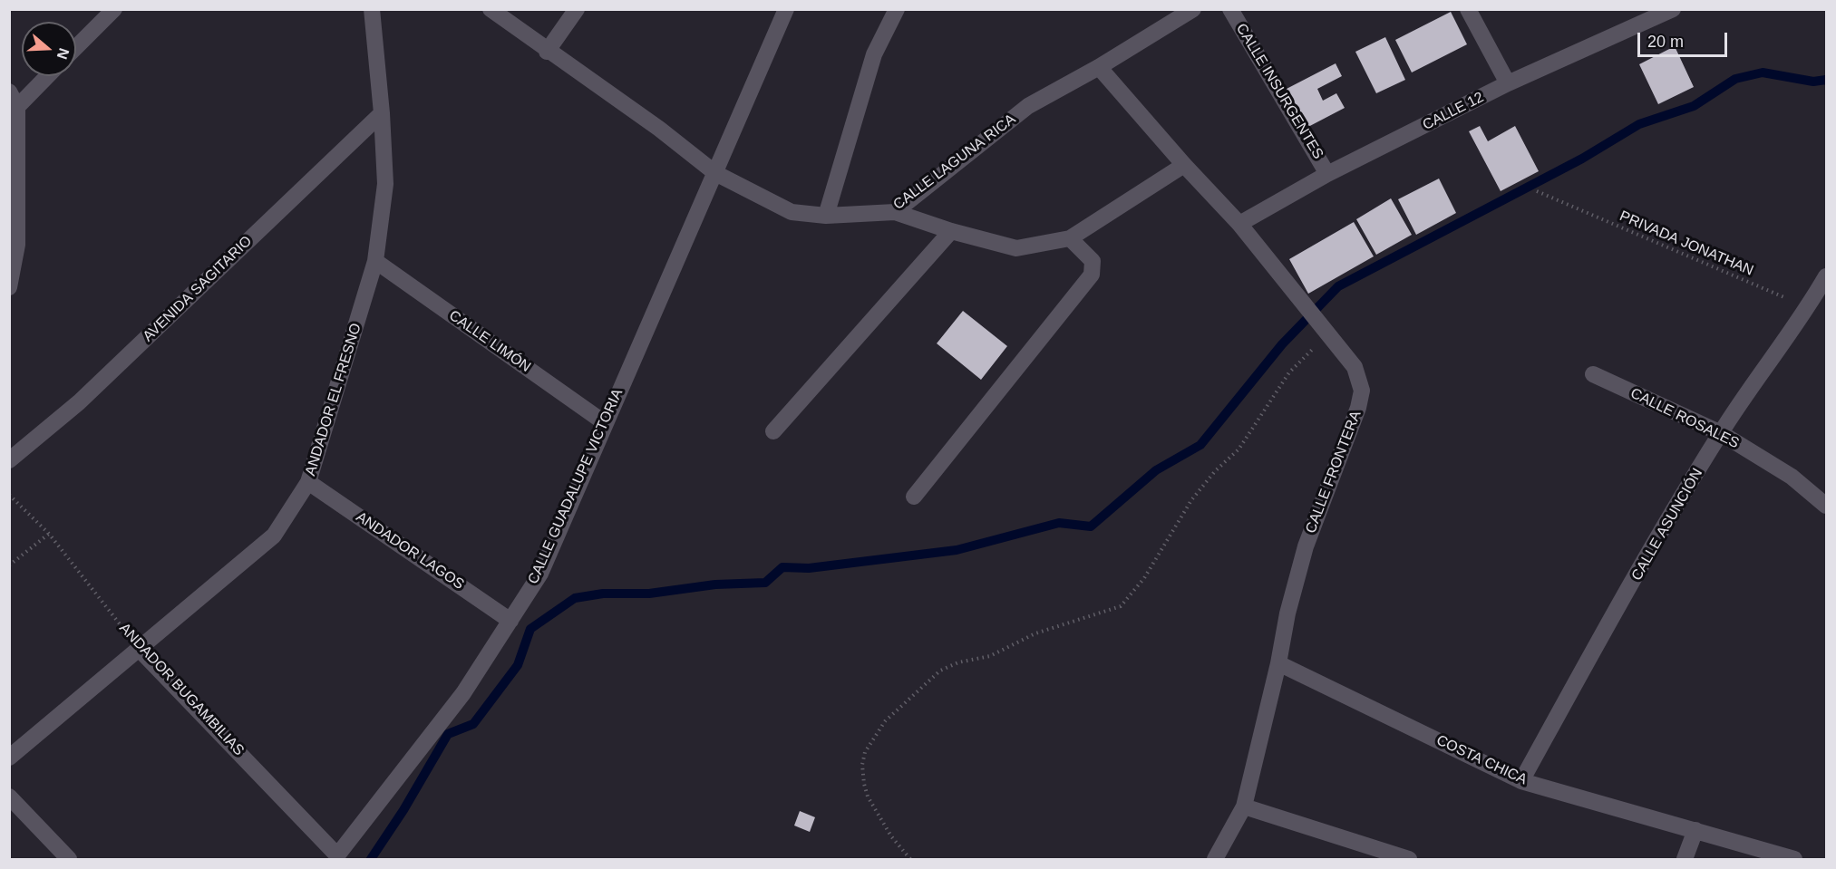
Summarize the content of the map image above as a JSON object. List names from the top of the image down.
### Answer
{
  "streets": {
    "street": [
      "CALLE INSURGENTES",
      "CALLE 12",
      "CALLE LAGUNA RICA",
      "AVENIDA SAGITARIO",
      "CALLE LIMÓN",
      "ANDADOR EL FRESNO",
      "CALLE ROSALES",
      "CALLE FRONTERA",
      "CALLE GUADALUPE VICTORIA",
      "CALLE ASUNCIÓN",
      "ANDADOR LAGOS",
      "ANDADOR BUGAMBILIAS",
      "COSTA CHICA"
    ],
    "path": ["PRIVADA JONATHAN"]
  },
  "crossings": [
    ["CALLE INSURGENTES", "CALLE 12"],
    ["CALLE 12", "CALLE FRONTERA"],
    ["CALLE LAGUNA RICA", "CALLE FRONTERA"],
    ["CALLE LAGUNA RICA", "CALLE GUADALUPE VICTORIA"],
    ["PRIVADA JONATHAN", "CALLE ASUNCIÓN"],
    ["AVENIDA SAGITARIO", "ANDADOR EL FRESNO"],
    ["CALLE LIMÓN", "ANDADOR EL FRESNO"],
    ["CALLE LIMÓN", "CALLE GUADALUPE VICTORIA"],
    ["ANDADOR EL FRESNO", "ANDADOR LAGOS"],
    ["ANDADOR EL FRESNO", "ANDADOR BUGAMBILIAS"],
    ["CALLE ROSALES", "CALLE ASUNCIÓN"],
    ["CALLE FRONTERA", "COSTA CHICA"],
    ["CALLE GUADALUPE VICTORIA", "ANDADOR LAGOS"],
    ["CALLE GUADALUPE VICTORIA", "ANDADOR BUGAMBILIAS"],
    ["CALLE ASUNCIÓN", "COSTA CHICA"]
  ],
  "scale_bar": "20 m",
  "north": "right"
}
